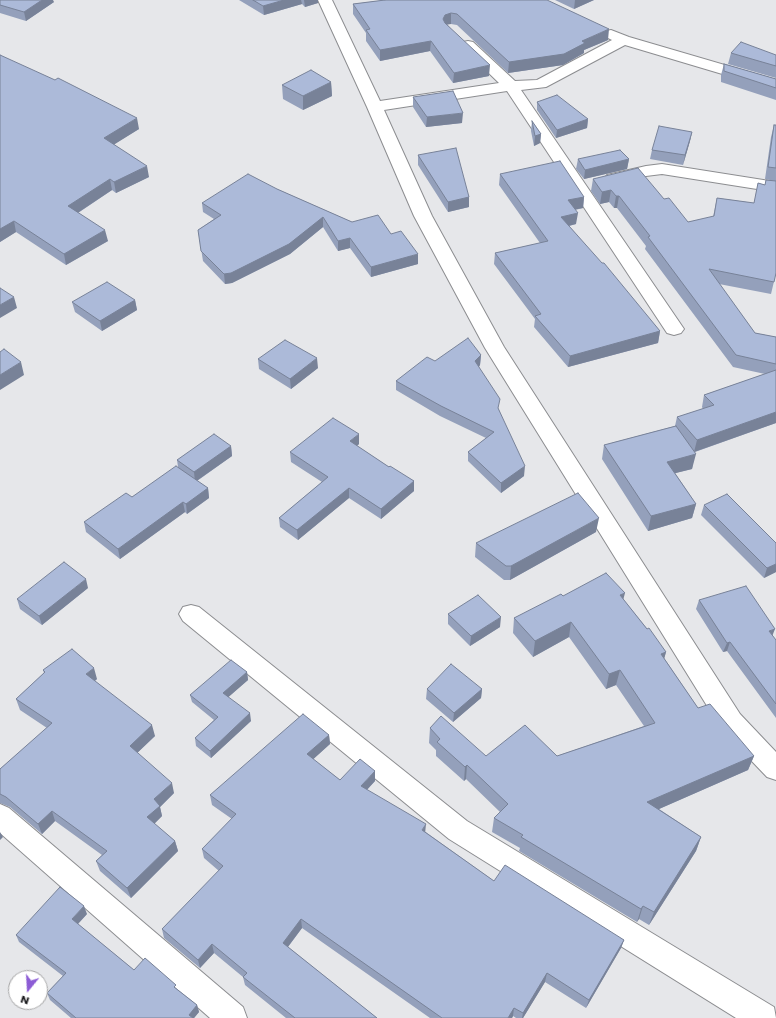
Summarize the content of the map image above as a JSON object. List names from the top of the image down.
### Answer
{
  "north": "bottom"
}
